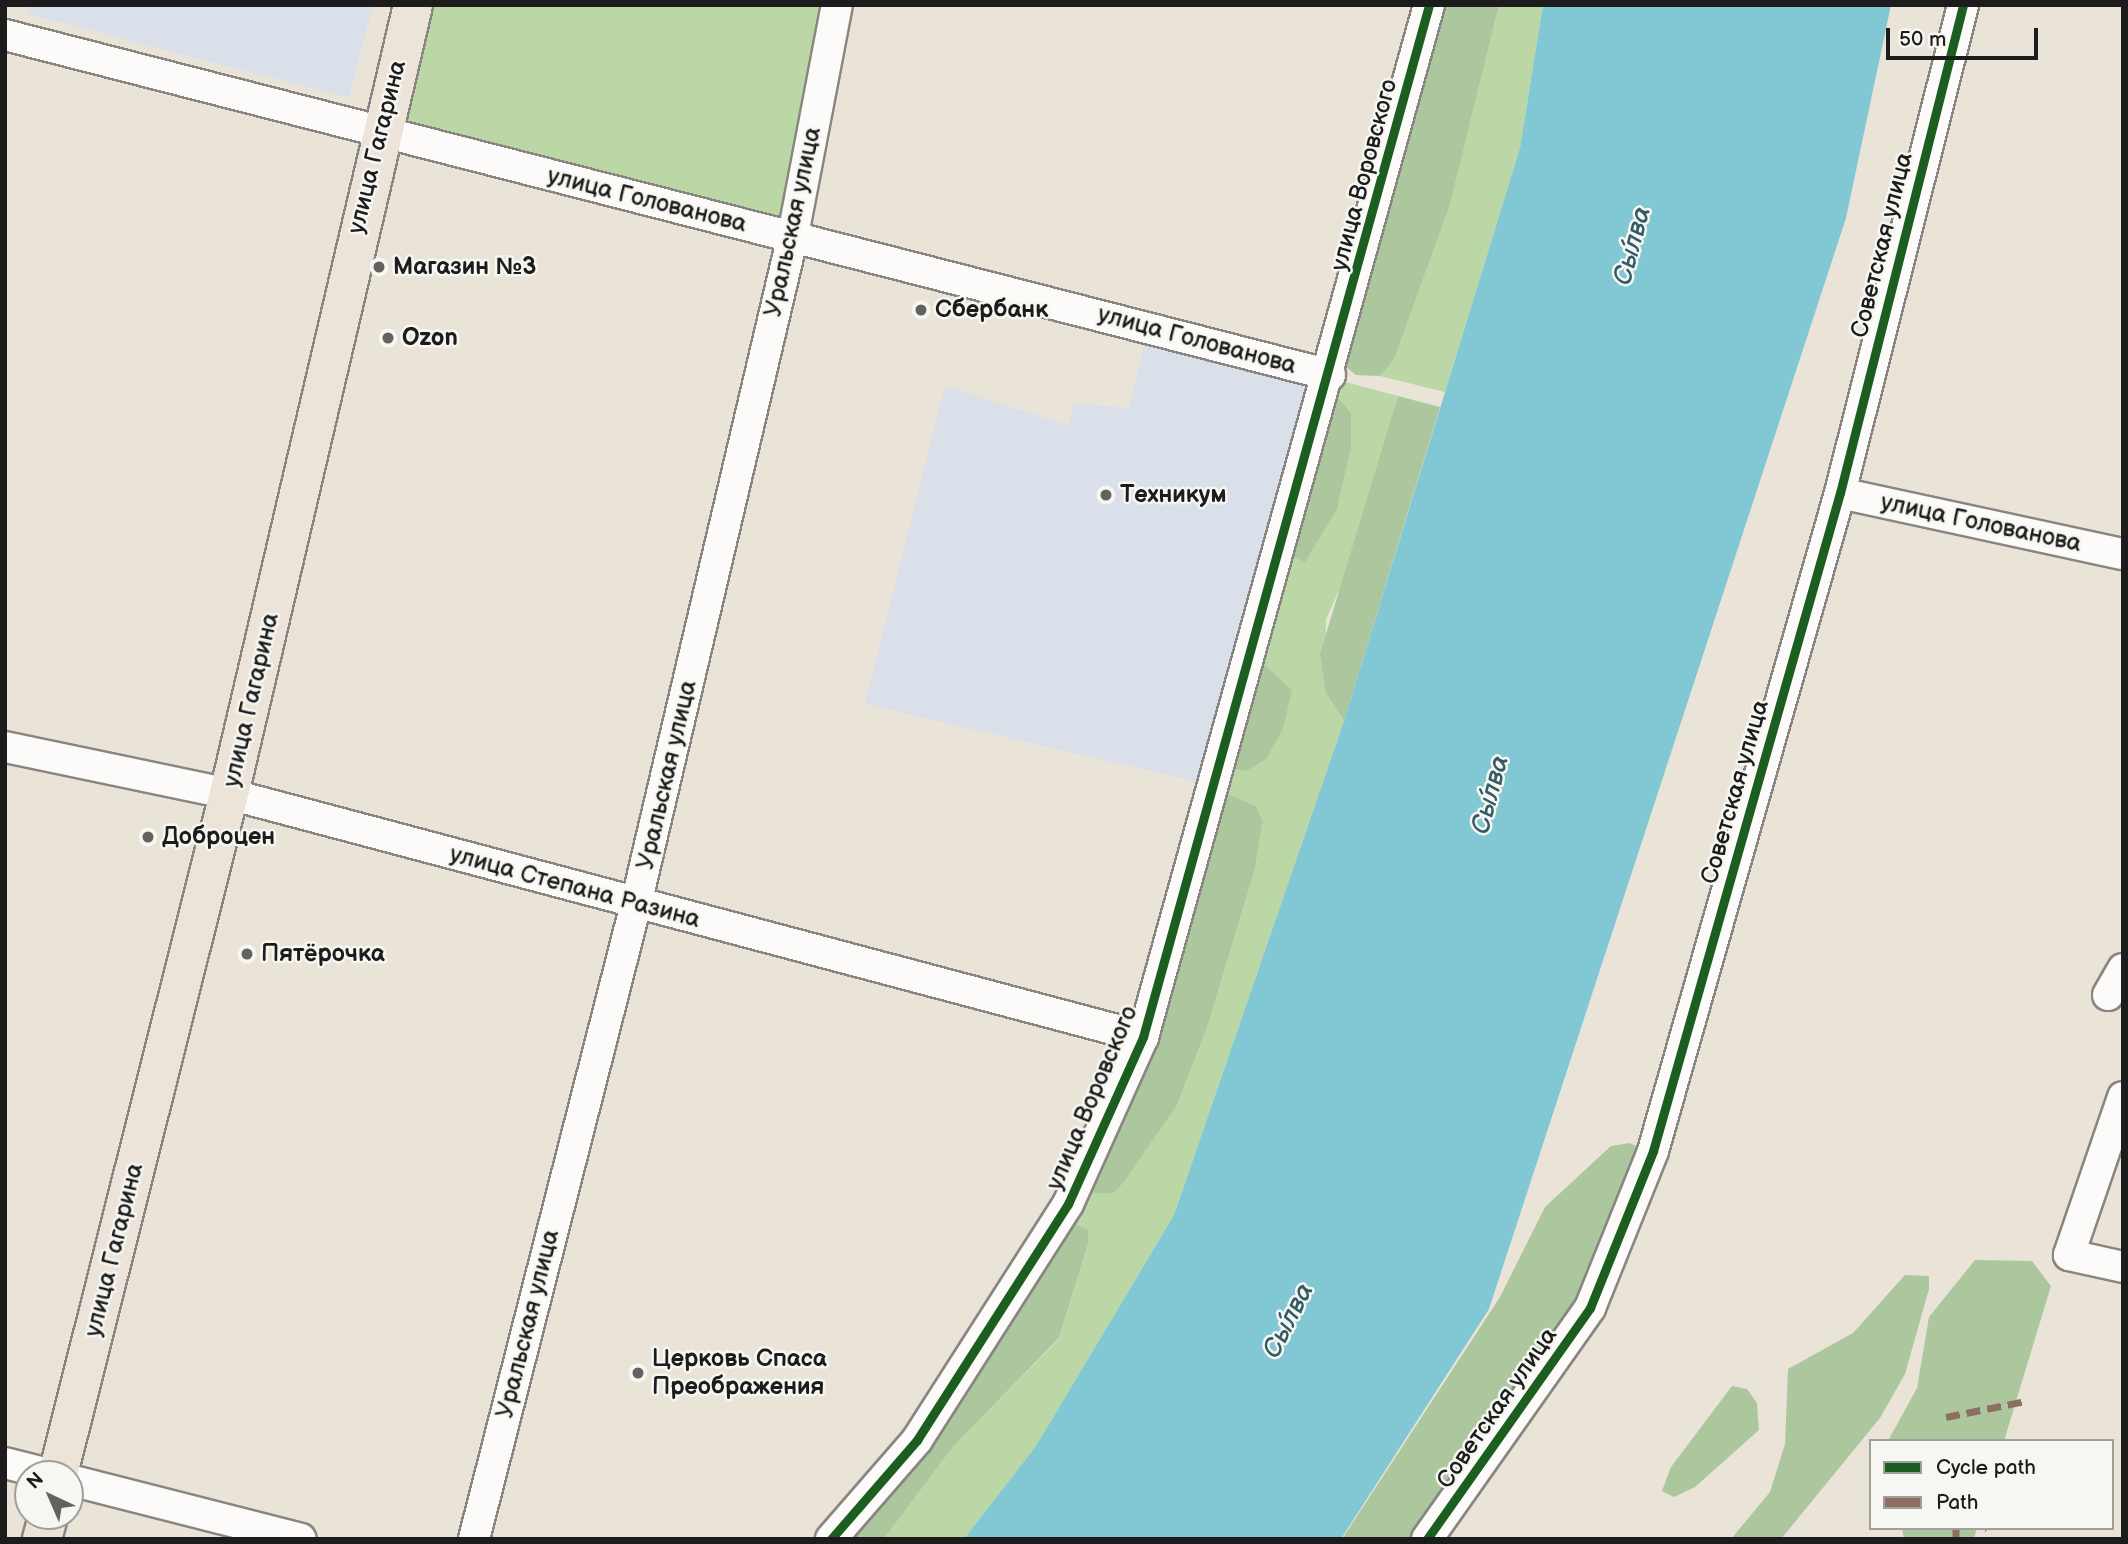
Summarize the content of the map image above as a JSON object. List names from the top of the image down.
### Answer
{
  "streets": {
    "main road": ["улица Гагарина"],
    "street": [
      "улица Воровского",
      "улица Голованова",
      "Уральская улица",
      "Советская улица",
      "улица Степана Разина"
    ]
  },
  "crossings": [
    ["улица Гагарина", "улица Голованова"],
    ["улица Гагарина", "улица Степана Разина"],
    ["улица Воровского", "улица Голованова"],
    ["улица Воровского", "улица Степана Разина"],
    ["улица Голованова", "Уральская улица"],
    ["улица Голованова", "Советская улица"],
    ["Уральская улица", "улица Степана Разина"]
  ],
  "water": ["Сы́лва"],
  "places": [
    "Магазин №3",
    "Сбербанк",
    "Ozon",
    "Техникум",
    "Доброцен",
    "Пятёрочка",
    "Церковь Спаса Преображения"
  ],
  "legend": ["Cycle path", "Path"],
  "scale_bar": "50 m",
  "north": "top left"
}
